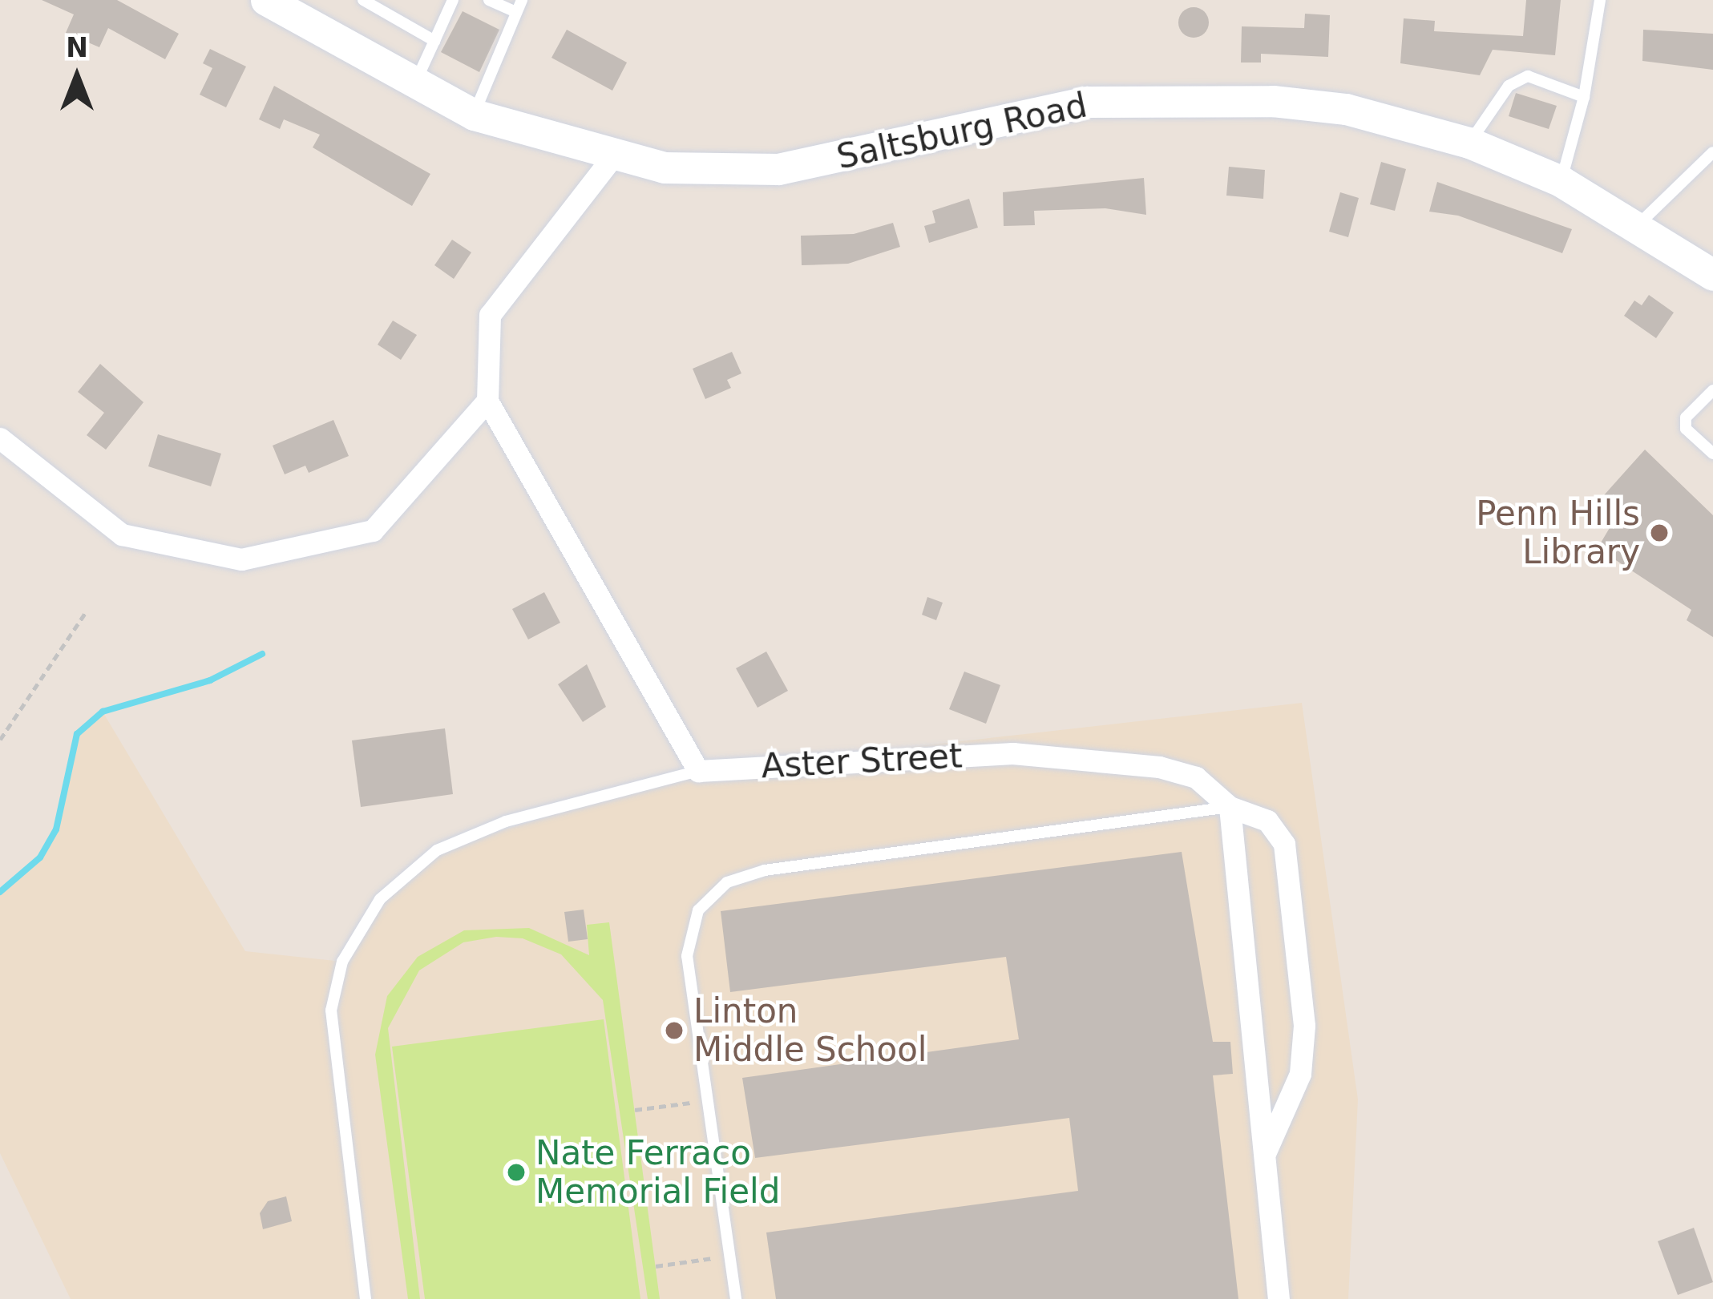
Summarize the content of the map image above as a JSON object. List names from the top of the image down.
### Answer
{
  "streets": {
    "main road": ["Saltsburg Road"],
    "street": ["Aster Street"]
  },
  "places": ["Penn Hills Library", "Linton Middle School", "Nate Ferraco Memorial Field"],
  "north": "top"
}
